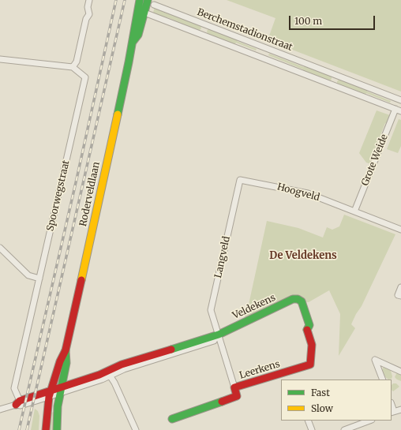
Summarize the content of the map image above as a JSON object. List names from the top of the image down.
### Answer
{
  "streets": {
    "street": [
      "Berchemstadionstraat",
      "Grote Weide",
      "Hoogveld",
      "Roderveldlaan",
      "Spoorwegstraat",
      "Langveld",
      "Veldekens",
      "Leerkens"
    ]
  },
  "crossings": [
    ["Berchemstadionstraat", "Grote Weide"],
    ["Berchemstadionstraat", "Roderveldlaan"],
    ["Grote Weide", "Hoogveld"],
    ["Hoogveld", "Langveld"],
    ["Roderveldlaan", "Veldekens"],
    ["Spoorwegstraat", "Veldekens"],
    ["Langveld", "Veldekens"],
    ["Langveld", "Leerkens"],
    ["Veldekens", "Leerkens"]
  ],
  "districts": ["De Veldekens"],
  "legend": ["Fast", "Slow"],
  "scale_bar": "100 m"
}
